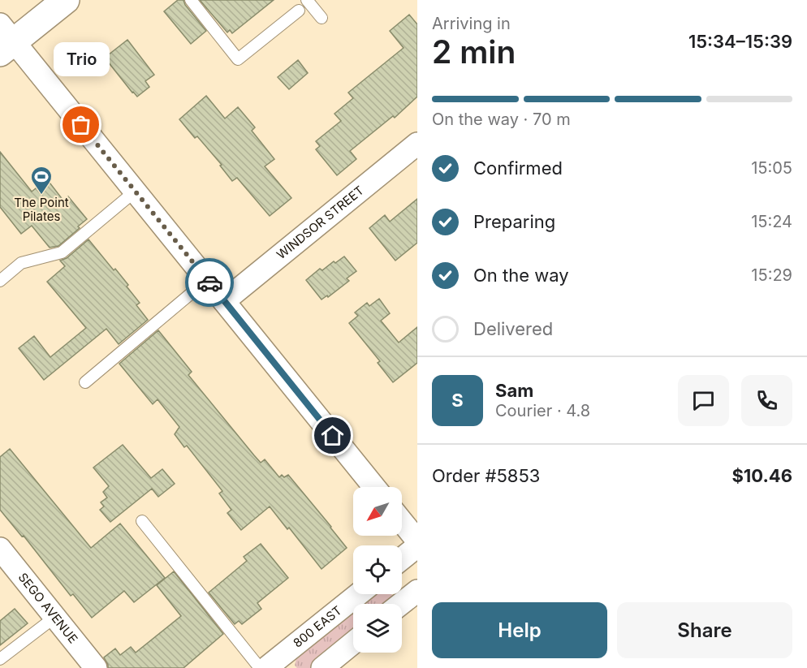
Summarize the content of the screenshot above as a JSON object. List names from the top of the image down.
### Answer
{
  "streets": {
    "street": ["WINDSOR STREET", "SEGO AVENUE", "800 EAST"]
  },
  "places": {
    "other": ["Trio"],
    "sports": ["The Point Pilates"]
  },
  "north": "bottom left",
  "page": {
    "heading": ["2 min", "Arriving in", "15:34–15:39"],
    "panel": [
      "Sam",
      "Courier · 4.8",
      "Order #5853",
      "$10.46"
    ],
    "bubble": "Trio",
    "bar": "On the way · 70 m",
    "list": [
      ["Confirmed", "15:05"],
      ["Preparing", "15:24"],
      ["On the way", "15:29"],
      "Delivered"
    ],
    "round": "S",
    "buttons": ["Help", "Share"]
  }
}
